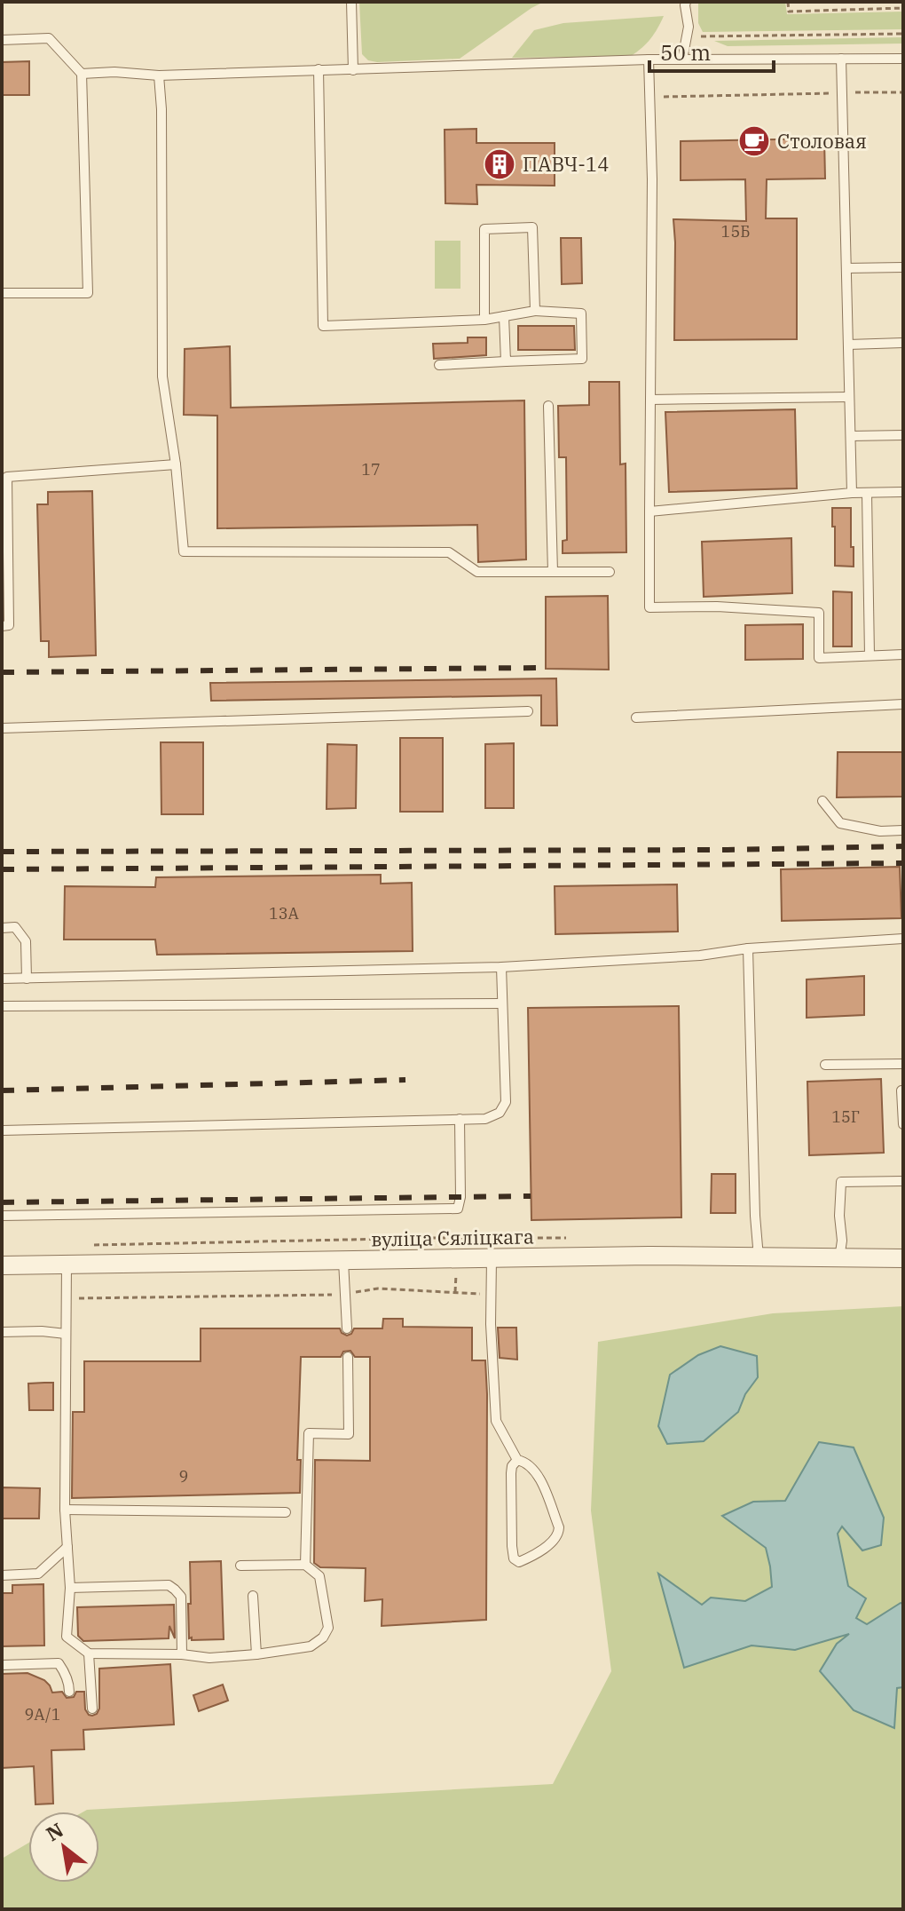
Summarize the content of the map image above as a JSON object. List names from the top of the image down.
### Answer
{
  "streets": {
    "street": ["вуліца Сяліцкага"]
  },
  "places": {
    "cafe": ["Столовая"],
    "building": ["ПАВЧ-14"]
  },
  "house_numbers": [
    "15Б",
    "17",
    "13А",
    "15Г",
    "9",
    "9А/1"
  ],
  "scale_bar": "50 m",
  "north": "top left"
}
